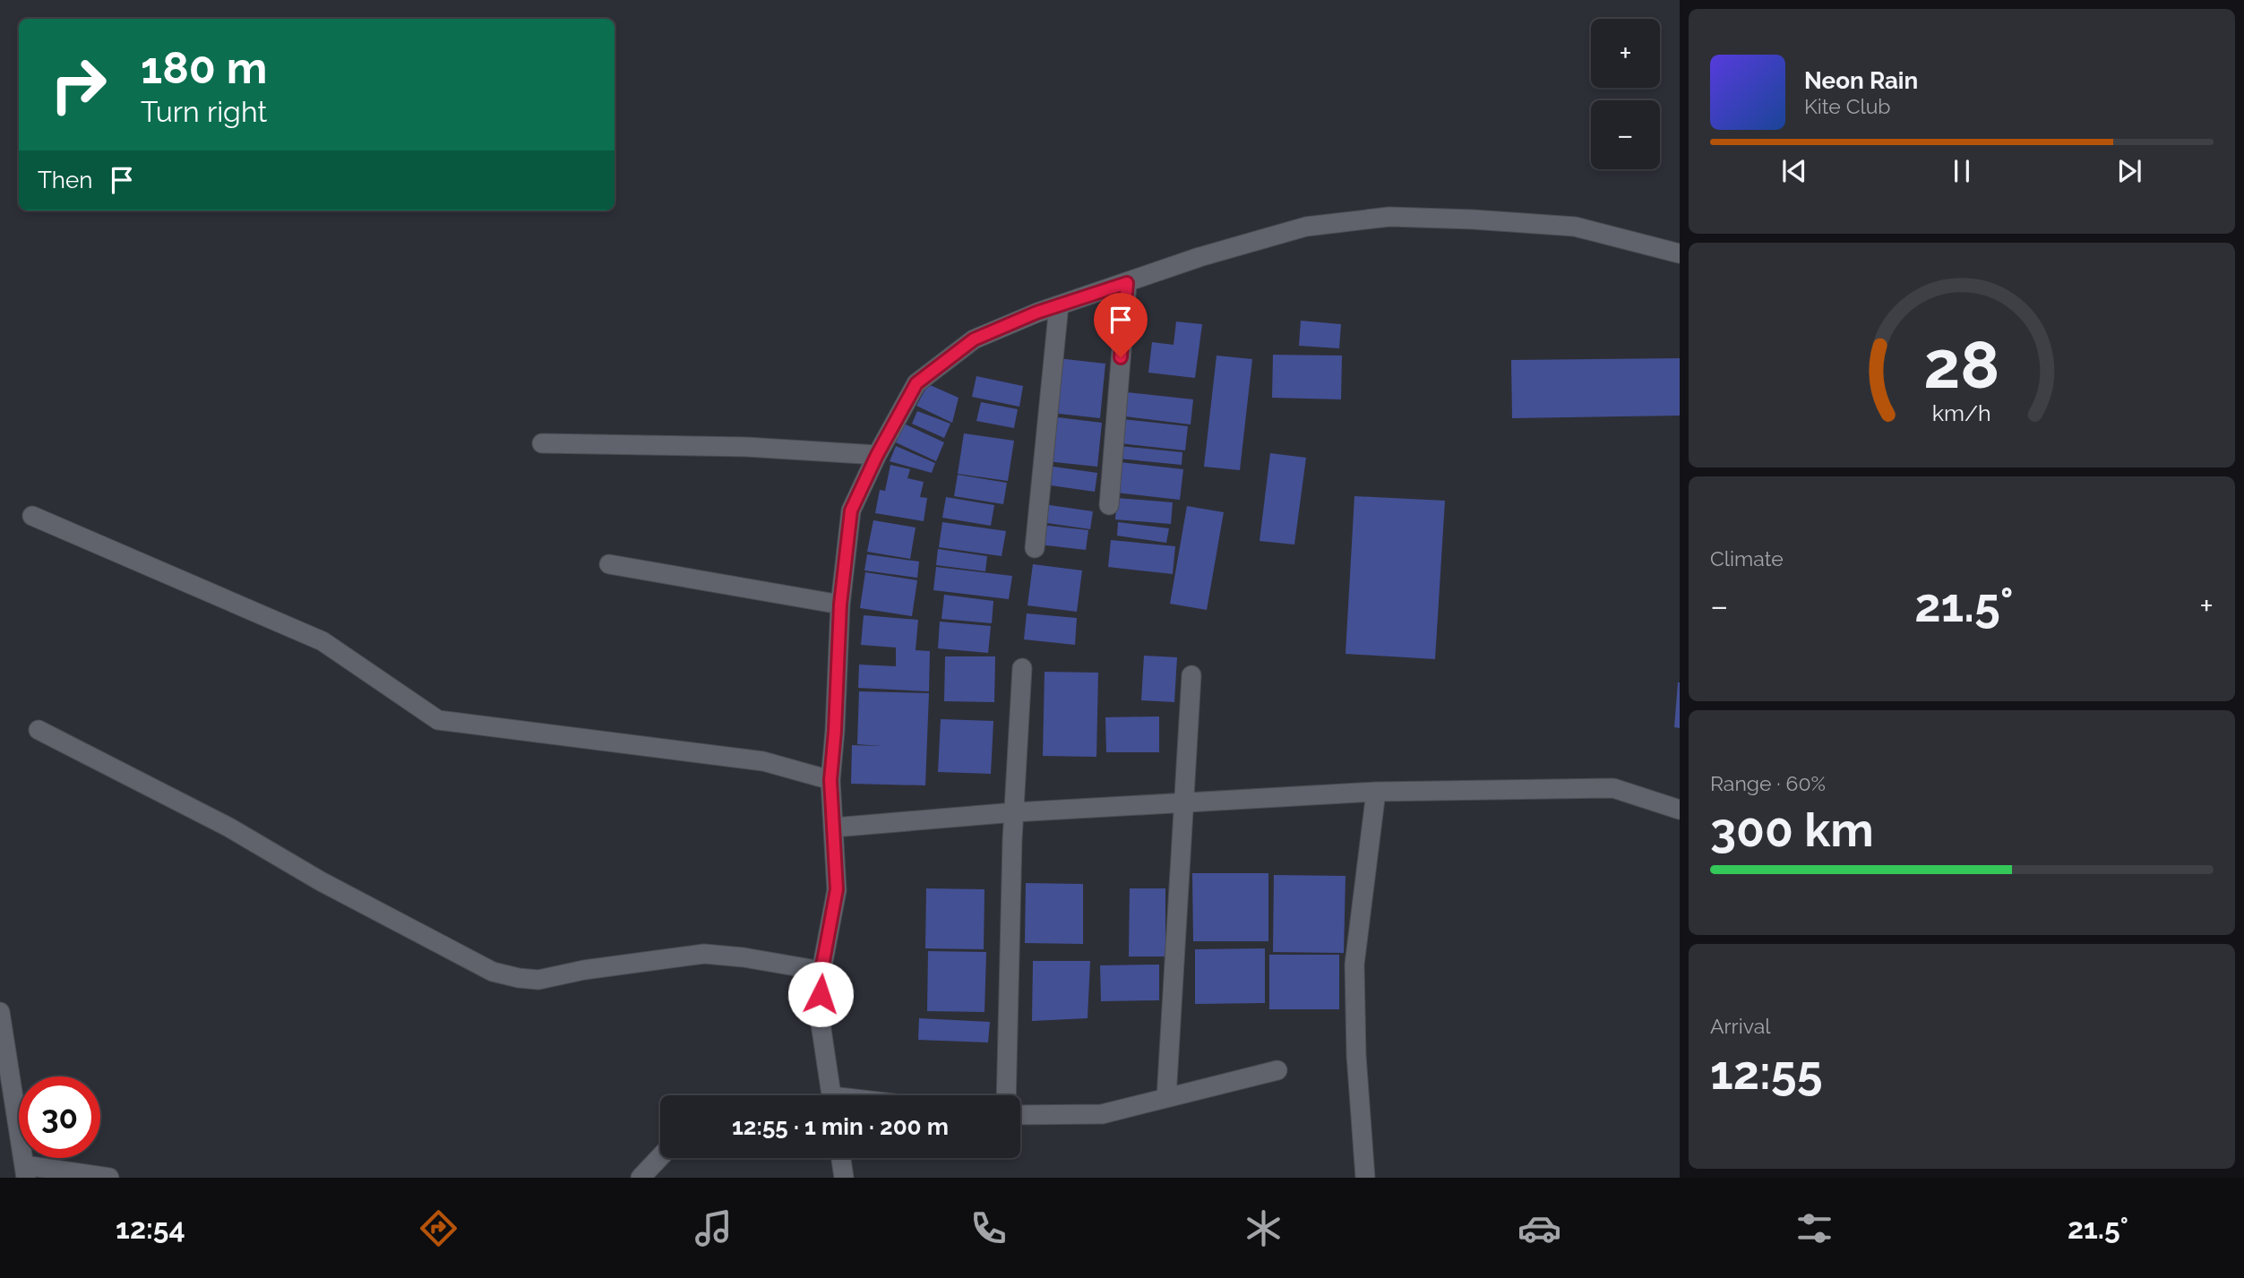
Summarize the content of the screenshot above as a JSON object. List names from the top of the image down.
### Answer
{
  "page": {
    "map_buttons": ["+", "−"],
    "turn": ["180 m", "Turn right"],
    "song": ["Neon Rain", "Kite Club"],
    "then": "Then",
    "tile": [
      "Climate",
      ["Range · 60%", "300 km"],
      ["Arrival", "12:55"]
    ],
    "heat": ["−", "21.5°", "+"],
    "limit": "30",
    "trip": "12:55 · 1 min · 200 m",
    "tabs": ["12:54", "21.5°"],
    "gauge": ["28", "km/h"]
  }
}
